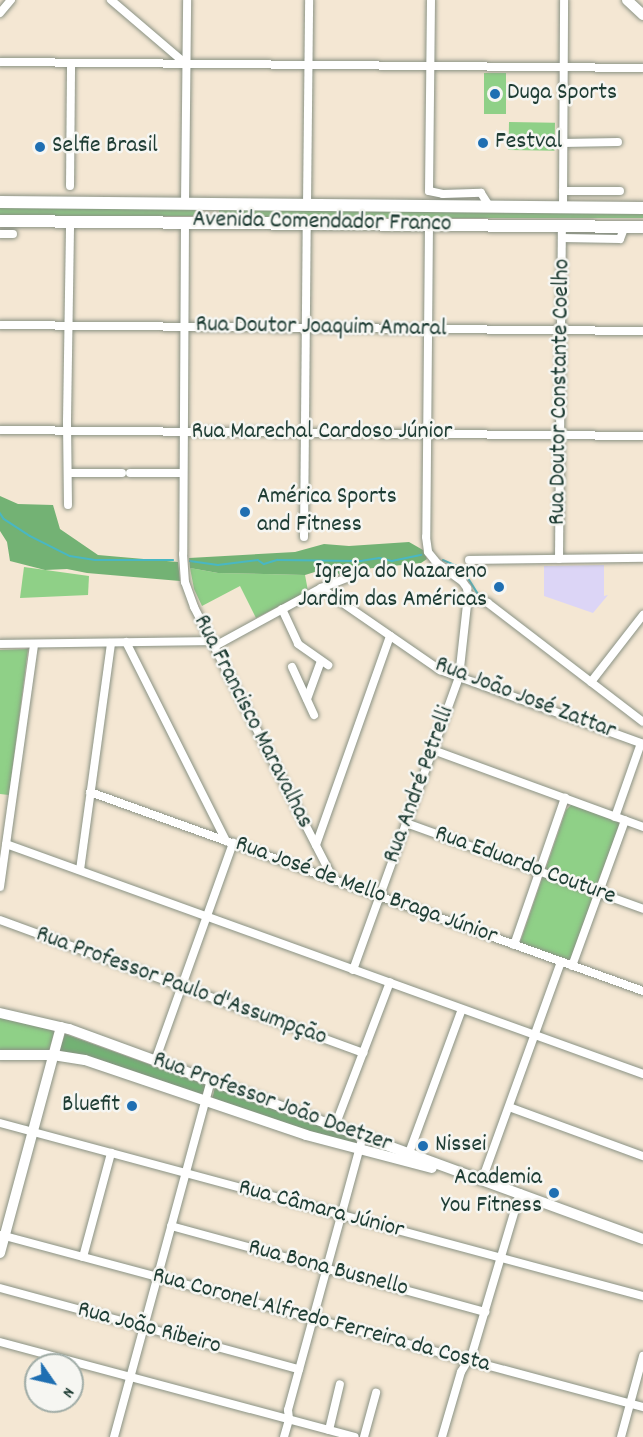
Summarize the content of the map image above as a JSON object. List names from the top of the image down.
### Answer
{
  "streets": {
    "highway": ["Avenida Comendador Franco"],
    "main road": ["Rua Professor João Doetzer"],
    "street": [
      "Rua Doutor Joaquim Amaral",
      "Rua Doutor Constante Coelho",
      "Rua Marechal Cardoso Júnior",
      "Rua João José Zattar",
      "Rua Francisco Maravalhas",
      "Rua André Petrelli",
      "Rua Eduardo Couture",
      "Rua José de Mello Braga Júnior",
      "Rua Professor Paulo d'Assumpção",
      "Rua Câmara Júnior",
      "Rua Bona Busnello",
      "Rua Coronel Alfredo Ferreira da Costa",
      "Rua João Ribeiro"
    ]
  },
  "crossings": [
    ["Avenida Comendador Franco", "Rua Doutor Constante Coelho"],
    ["Avenida Comendador Franco", "Rua Francisco Maravalhas"],
    ["Rua Doutor Joaquim Amaral", "Rua Doutor Constante Coelho"],
    ["Rua Doutor Joaquim Amaral", "Rua Francisco Maravalhas"],
    ["Rua Doutor Constante Coelho", "Rua Marechal Cardoso Júnior"],
    ["Rua Marechal Cardoso Júnior", "Rua Francisco Maravalhas"],
    ["Rua João José Zattar", "Rua André Petrelli"],
    ["Rua Francisco Maravalhas", "Rua José de Mello Braga Júnior"],
    ["Rua André Petrelli", "Rua Eduardo Couture"],
    ["Rua André Petrelli", "Rua José de Mello Braga Júnior"]
  ],
  "places": [
    "Duga Sports",
    "Festval",
    "Selfie Brasil",
    "América Sports and Fitness",
    "Igreja do Nazareno Jardim das Américas",
    "Bluefit",
    "Nissei",
    "Academia You Fitness"
  ],
  "north": "bottom right"
}
